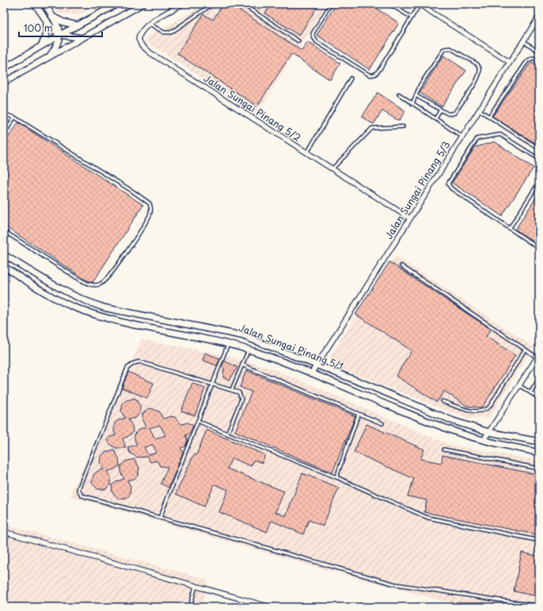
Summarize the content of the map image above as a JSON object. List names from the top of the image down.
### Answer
{
  "streets": {
    "street": ["Jalan Sungai Pinang 5/2", "Jalan Sungai Pinang 5/3", "Jalan Sungai Pinang 5/1"]
  },
  "crossings": [
    ["Jalan Sungai Pinang 5/2", "Jalan Sungai Pinang 5/3"],
    ["Jalan Sungai Pinang 5/3", "Jalan Sungai Pinang 5/1"]
  ],
  "scale_bar": "100 m"
}
